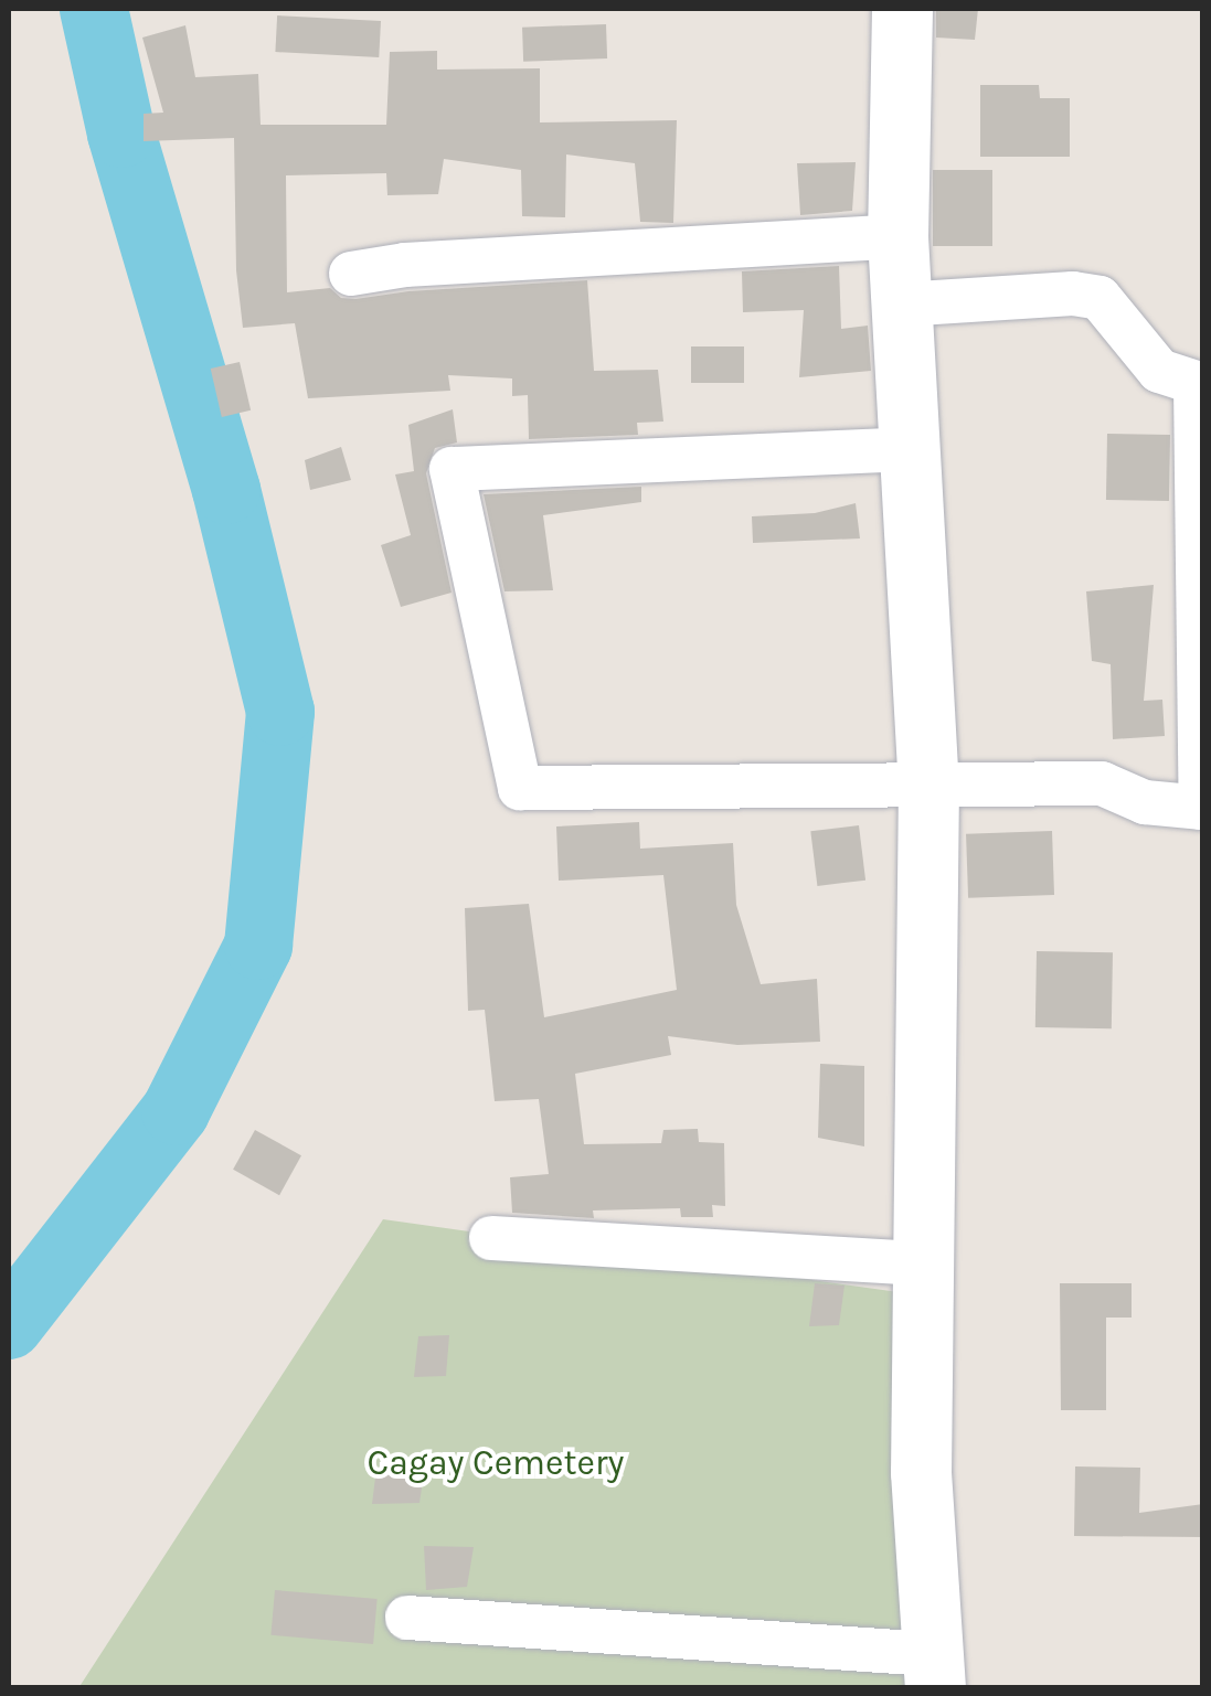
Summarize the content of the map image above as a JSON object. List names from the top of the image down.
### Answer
{
  "parks": ["Cagay Cemetery"]
}
